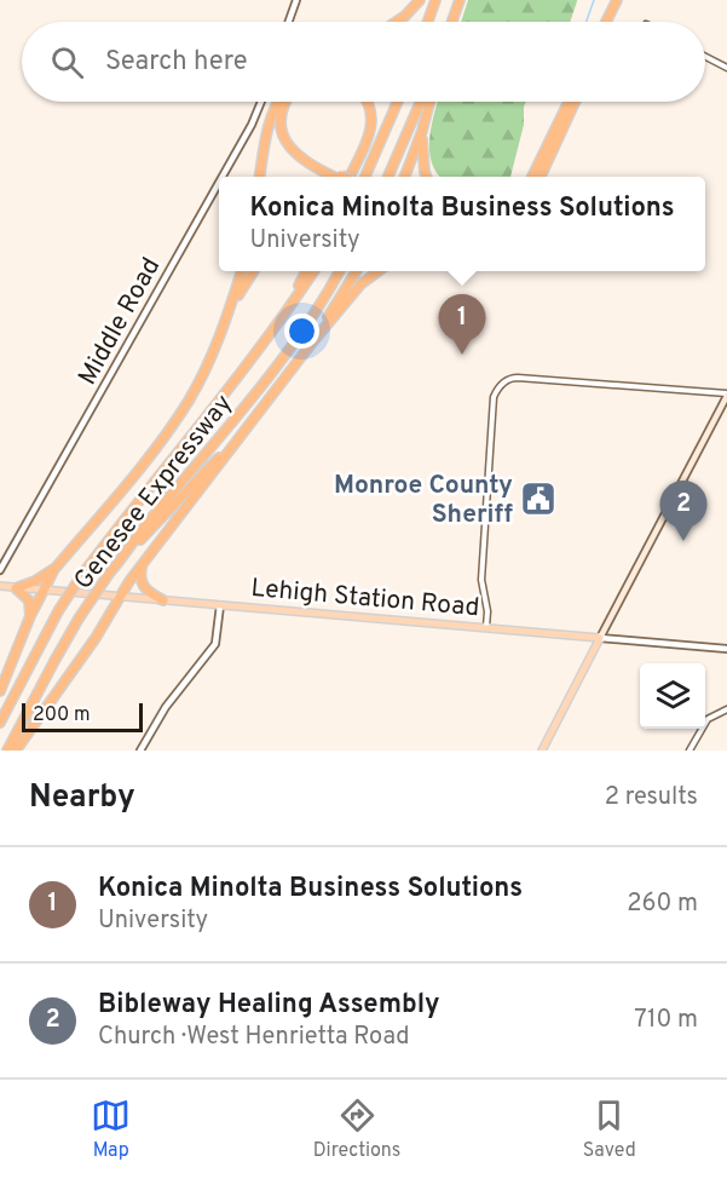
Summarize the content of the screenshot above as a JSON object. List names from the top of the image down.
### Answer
{
  "streets": {
    "highway": ["Genesee Expressway"],
    "main road": ["Lehigh Station Road"],
    "street": ["Middle Road"]
  },
  "places": {
    "public building": ["Monroe County Sheriff"]
  },
  "scale_bar": "200 m",
  "page": {
    "search": "Search here",
    "popup": ["Konica Minolta Business Solutions", "University"],
    "pins": ["1", "2"],
    "scale": "200 m",
    "heading": ["Nearby", "2 results"],
    "list": [
      {
        "mark": "1",
        "name": "Konica Minolta Business Solutions",
        "note": "University",
        "value": "260 m"
      },
      {
        "mark": "2",
        "name": "Bibleway Healing Assembly",
        "note": "Church · West Henrietta Road",
        "value": "710 m"
      }
    ],
    "nav": ["Map", "Directions", "Saved"]
  }
}
